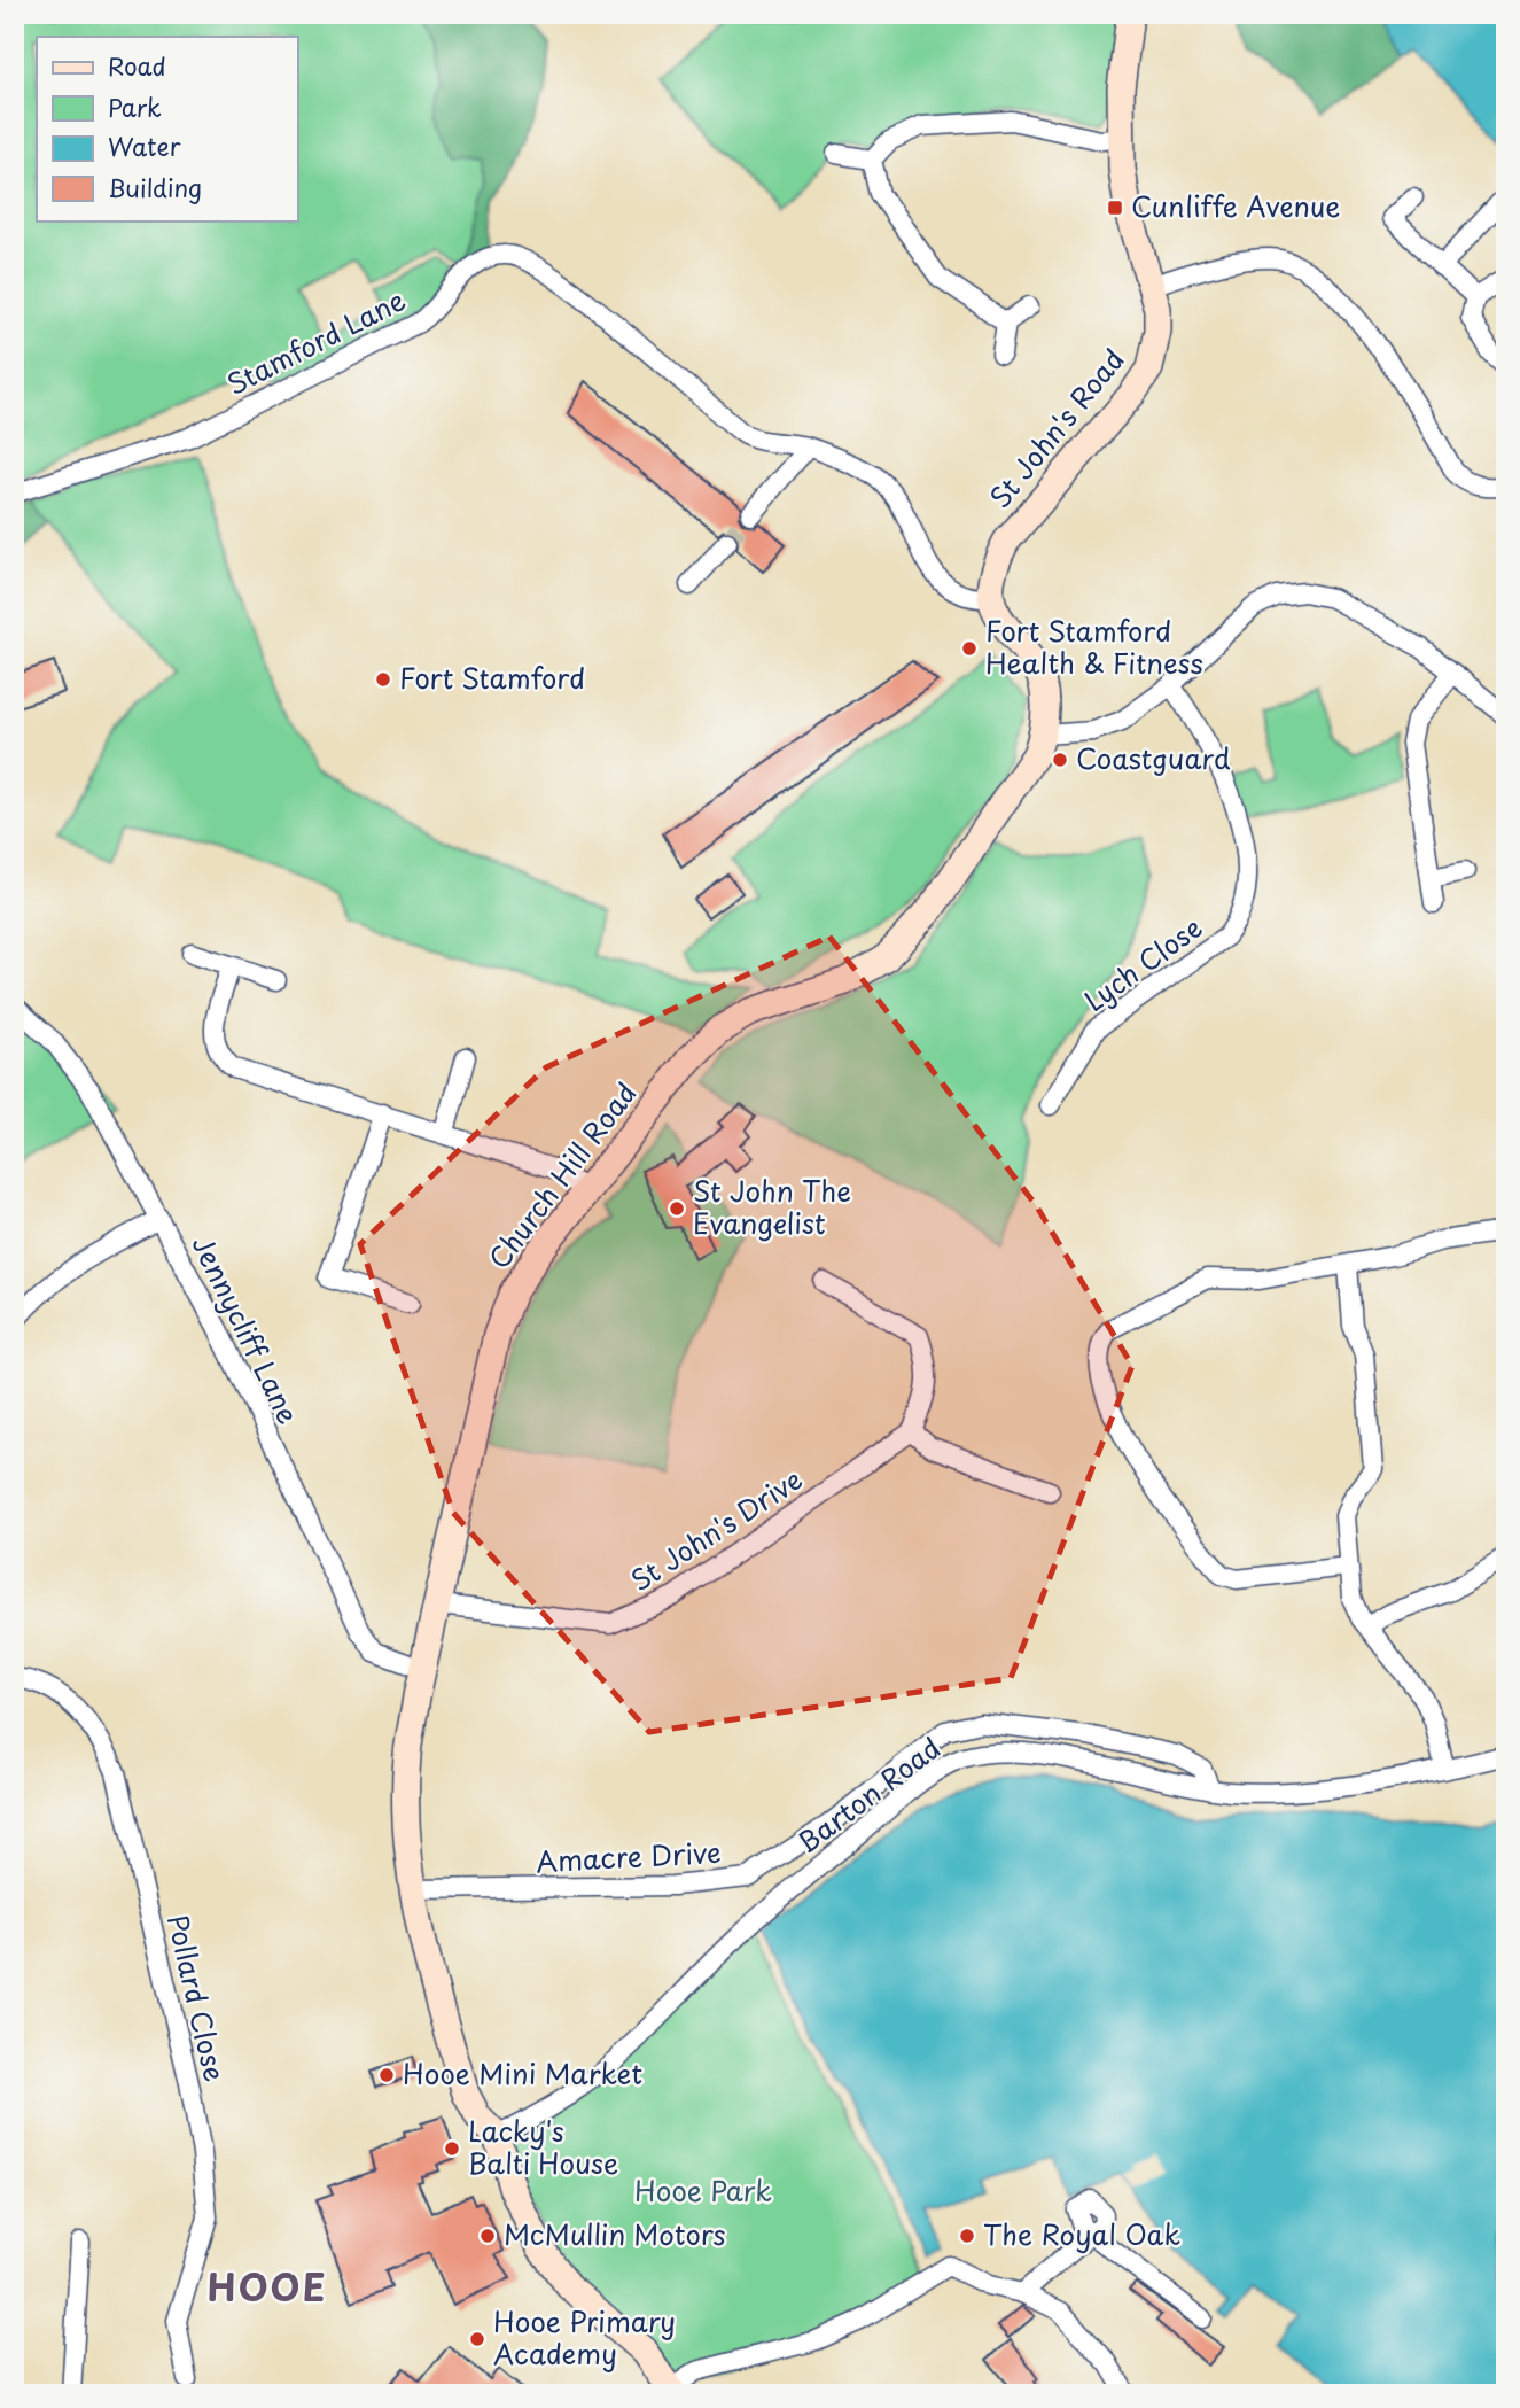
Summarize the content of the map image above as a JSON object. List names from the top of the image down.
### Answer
{
  "streets": {
    "street": [
      "Stamford Lane",
      "St John's Road",
      "Lych Close",
      "Church Hill Road",
      "Jennycliff Lane",
      "St John's Drive",
      "Barton Road",
      "Amacre Drive",
      "Pollard Close"
    ]
  },
  "crossings": [
    ["Stamford Lane", "St John's Road"],
    ["Stamford Lane", "Church Hill Road"],
    ["St John's Road", "Church Hill Road"],
    ["Church Hill Road", "Jennycliff Lane"],
    ["Church Hill Road", "St John's Drive"],
    ["Church Hill Road", "Barton Road"],
    ["Church Hill Road", "Amacre Drive"],
    ["Barton Road", "Amacre Drive"]
  ],
  "districts": ["HOOE"],
  "parks": ["Hooe Park"],
  "places": {
    "transit": ["Cunliffe Avenue"],
    "other": [
      "Fort Stamford Health & Fitness",
      "Fort Stamford",
      "Coastguard",
      "St John The Evangelist",
      "Hooe Mini Market",
      "Lacky's Balti House",
      "McMullin Motors",
      "The Royal Oak",
      "Hooe Primary Academy"
    ]
  },
  "legend": [
    "Road",
    "Park",
    "Water",
    "Building"
  ]
}
